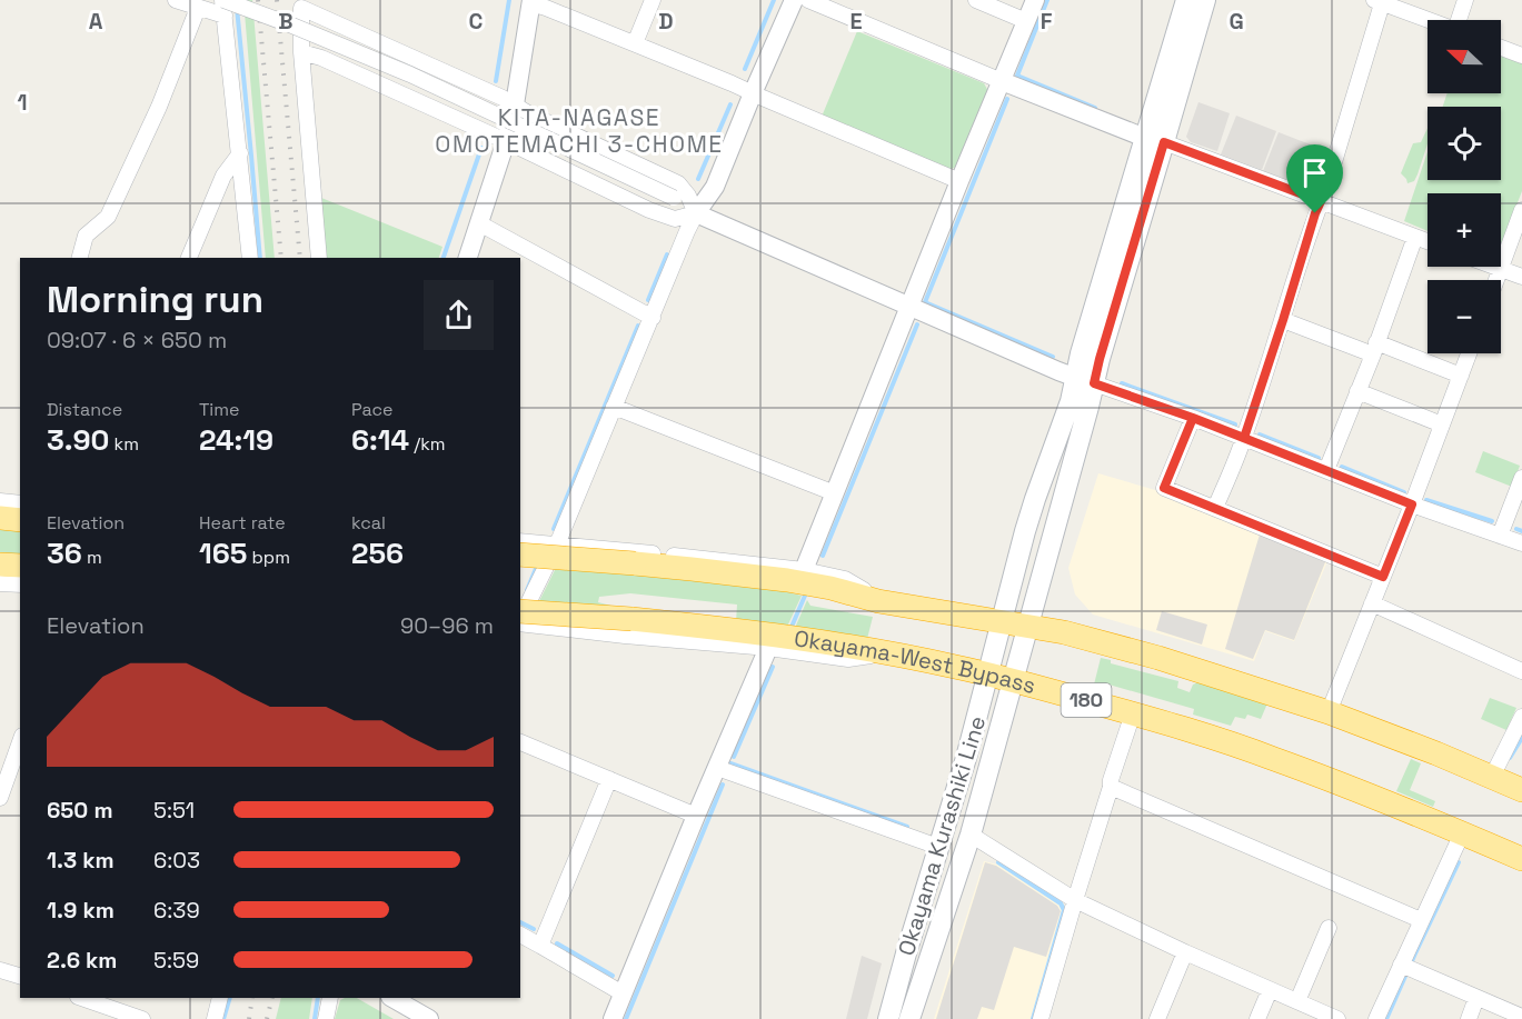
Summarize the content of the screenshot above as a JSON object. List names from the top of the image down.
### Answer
{
  "streets": {
    "highway": ["Okayama-West Bypass", "180"],
    "main road": ["Okayama Kurashiki Line"]
  },
  "crossings": [
    ["Okayama-West Bypass", "Okayama Kurashiki Line"]
  ],
  "districts": ["KITA-NAGASE OMOTEMACHI 3-CHOME"],
  "north": "left",
  "page": {
    "map_buttons": ["+", "−"],
    "heading": ["Morning run", "09:07 · 6 × 650 m"],
    "stats": [
      ["Distance", "3.90 km"],
      ["Time", "24:19"],
      ["Pace", "6:14 /km"],
      ["Elevation", "36 m"],
      ["Heart rate", "165 bpm"],
      ["kcal", "256"]
    ],
    "chart": ["Elevation", "90–96 m"],
    "list": [
      {
        "name": "650 m",
        "note": "5:51"
      },
      {
        "name": "1.3 km",
        "note": "6:03"
      },
      {
        "name": "1.9 km",
        "note": "6:39"
      },
      {
        "name": "2.6 km",
        "note": "5:59"
      }
    ]
  },
  "grid": {
    "columns": [
      "A",
      "B",
      "C",
      "D",
      "E",
      "F",
      "G"
    ],
    "rows": ["1"]
  }
}
